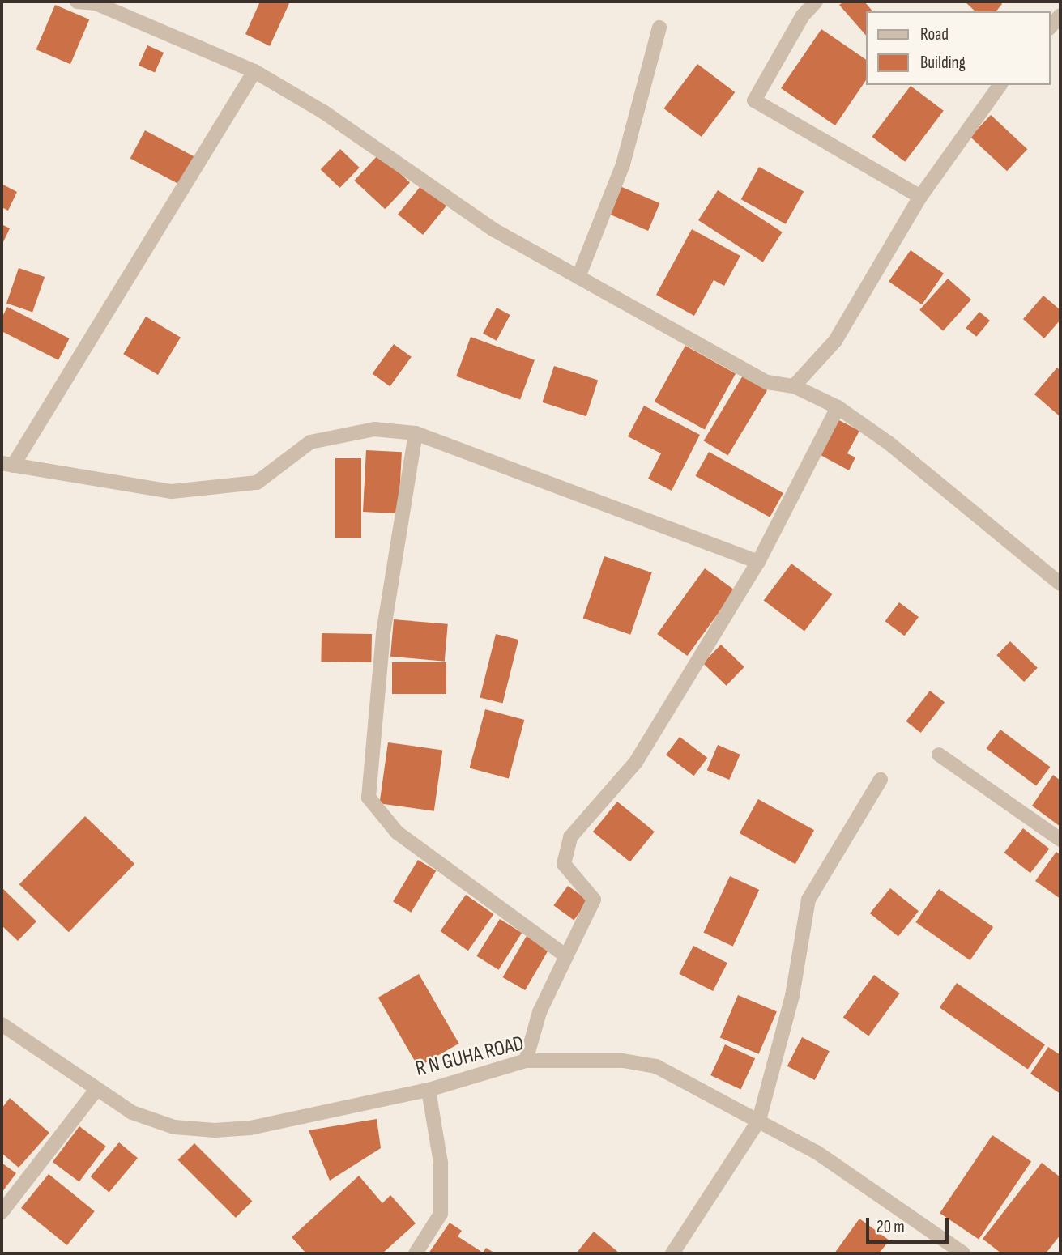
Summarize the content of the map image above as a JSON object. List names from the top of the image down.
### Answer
{
  "streets": {
    "street": ["R N GUHA ROAD"]
  },
  "legend": ["Road", "Building"],
  "scale_bar": "20 m"
}
